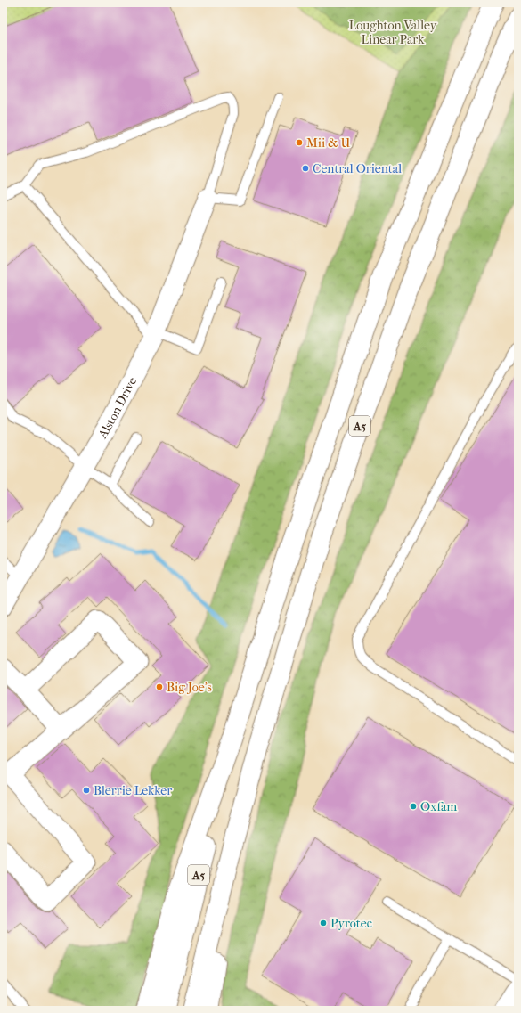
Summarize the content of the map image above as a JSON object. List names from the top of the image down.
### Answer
{
  "streets": {
    "highway": ["A5"],
    "street": ["Alston Drive"]
  },
  "parks": ["Loughton Valley Linear Park"],
  "places": [
    "Mii & U",
    "Central Oriental",
    "Big Joe's",
    "Blerrie Lekker",
    "Oxfam",
    "Pyrotec"
  ]
}
